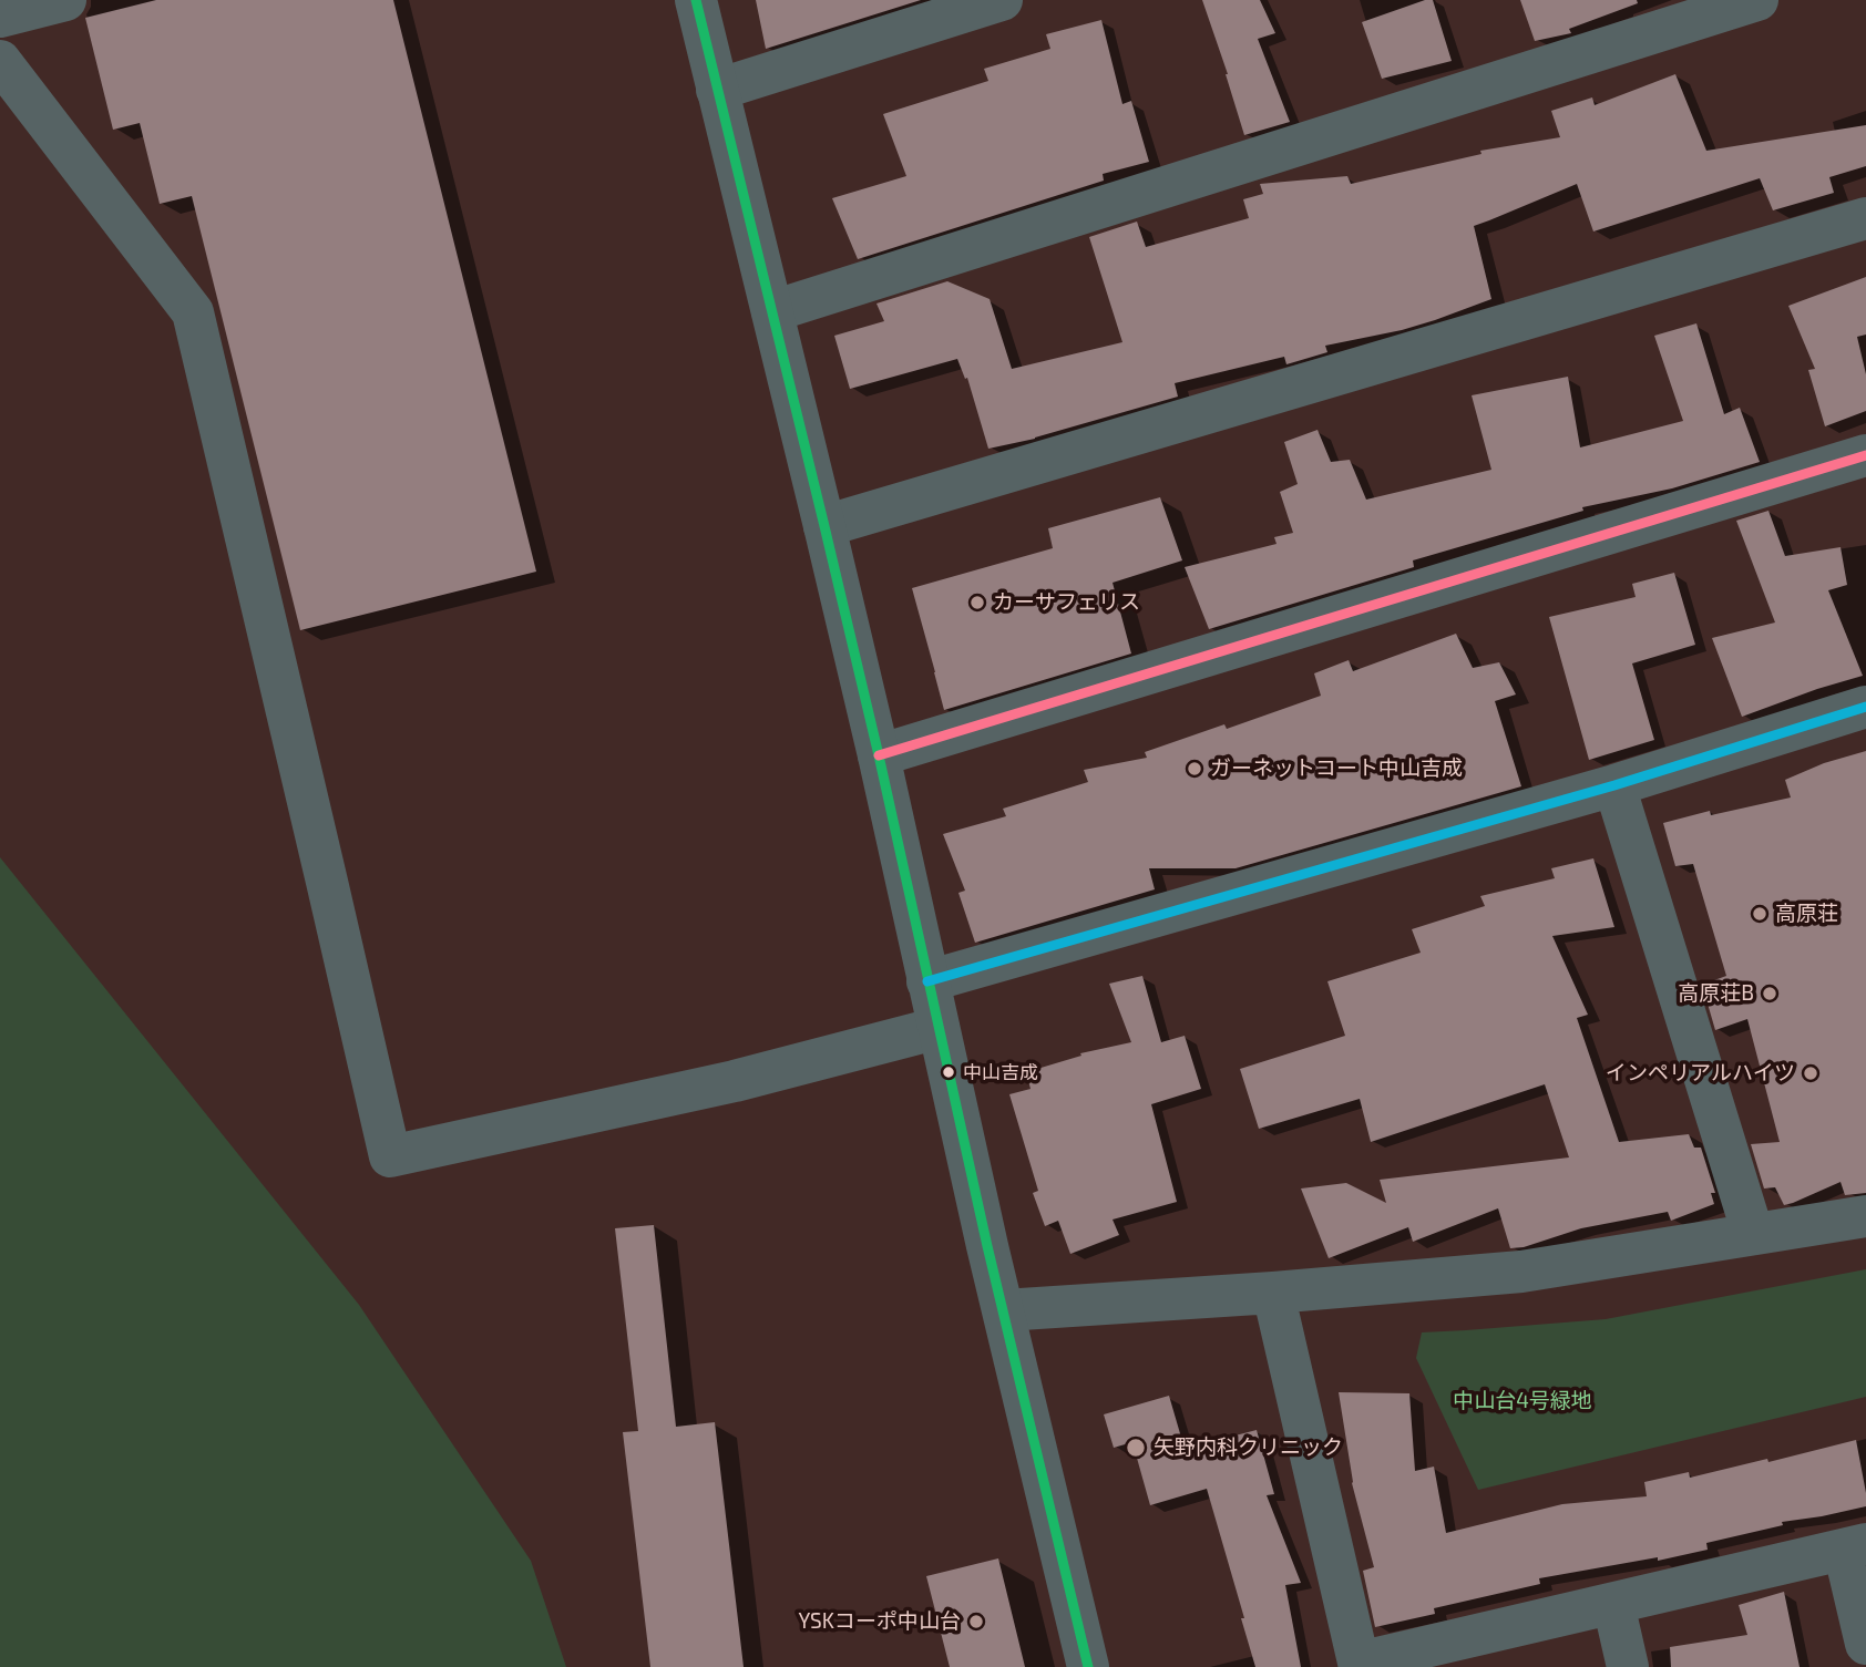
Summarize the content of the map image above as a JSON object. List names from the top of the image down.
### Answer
{
  "parks": ["中山台4号緑地"],
  "places": [
    "カーサフェリス",
    "ガーネットコート中山吉成",
    "高原荘",
    "高原荘B",
    "中山吉成",
    "インペリアルハイツ",
    "矢野内科クリニック",
    "YSKコーポ中山台"
  ]
}
